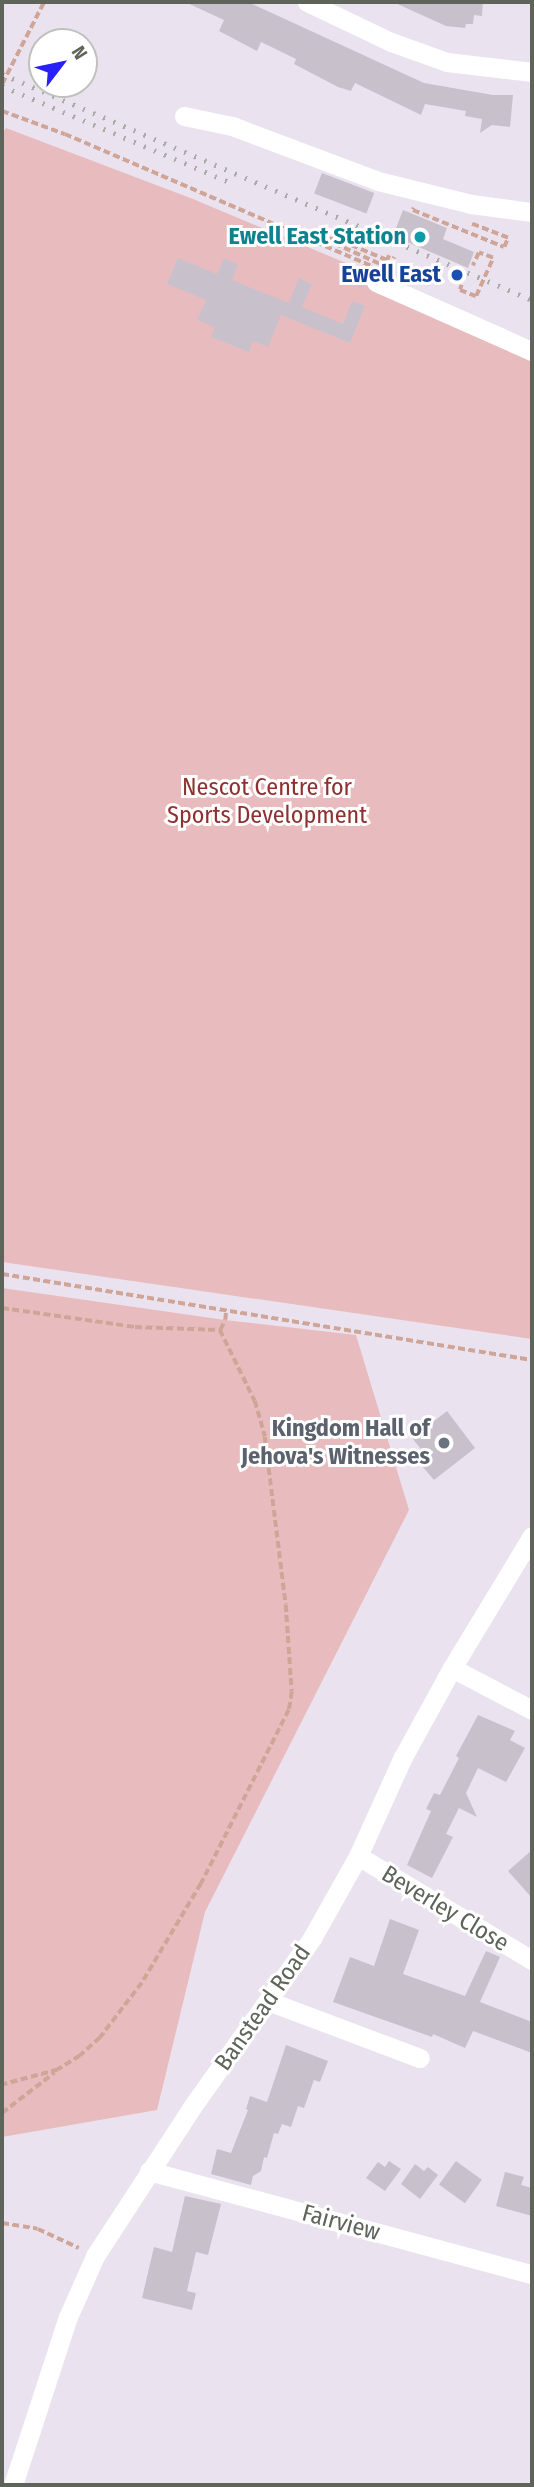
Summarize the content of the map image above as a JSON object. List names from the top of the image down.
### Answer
{
  "streets": {
    "street": ["Beverley Close", "Banstead Road", "Fairview"]
  },
  "crossings": [
    ["Beverley Close", "Banstead Road"],
    ["Banstead Road", "Fairview"]
  ],
  "parks": ["Nescot Centre for Sports Development"],
  "places": ["Ewell East Station", "Ewell East", "Kingdom Hall of Jehova's Witnesses"],
  "north": "top right"
}
